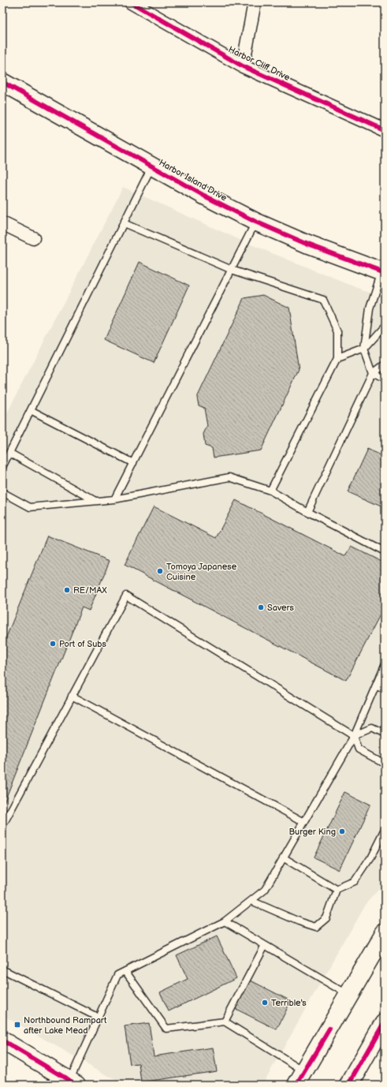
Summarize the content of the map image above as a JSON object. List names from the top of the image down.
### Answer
{
  "streets": {
    "street": ["Harbor Cliff Drive", "Harbor Island Drive"]
  },
  "places": {
    "other": [
      "Tomoya Japanese Cuisine",
      "RE/MAX",
      "Savers",
      "Port of Subs",
      "Burger King",
      "Terrible's"
    ],
    "transit": ["Northbound Rampart after Lake Mead"]
  }
}
